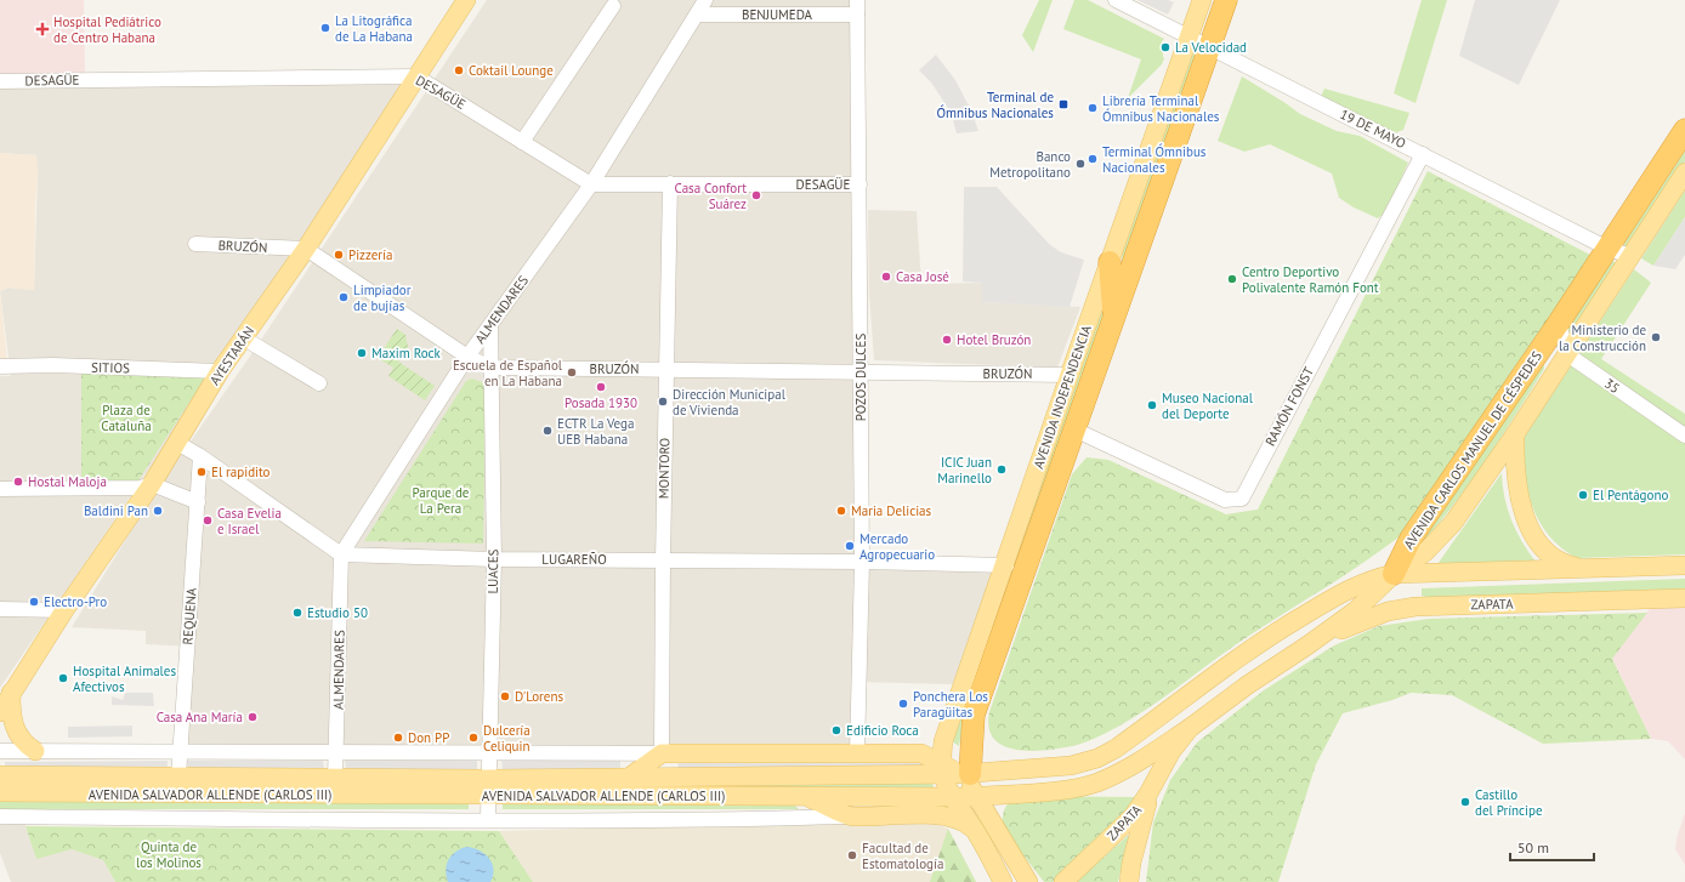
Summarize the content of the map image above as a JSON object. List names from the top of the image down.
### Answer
{
  "streets": {
    "highway": ["AVENIDA INDEPENDENCIA", "AVENIDA CARLOS MANUEL DE CÉSPEDES"],
    "main road": ["AYESTARÁN", "ZAPATA", "AVENIDA SALVADOR ALLENDE (CARLOS III)"],
    "street": [
      "BENJUMEDA",
      "DESAGÜE",
      "19 DE MAYO",
      "BRUZÓN",
      "ALMENDARES",
      "SITIOS",
      "POZOS DULCES",
      "35",
      "RAMÓN FONST",
      "MONTORO",
      "LUGAREÑO",
      "LUACES",
      "REQUENA"
    ]
  },
  "crossings": [
    ["BENJUMEDA", "ALMENDARES"],
    ["BENJUMEDA", "POZOS DULCES"],
    ["DESAGÜE", "ALMENDARES"],
    ["DESAGÜE", "AYESTARÁN"],
    ["DESAGÜE", "POZOS DULCES"],
    ["DESAGÜE", "MONTORO"],
    ["19 DE MAYO", "AVENIDA INDEPENDENCIA"],
    ["19 DE MAYO", "RAMÓN FONST"],
    ["19 DE MAYO", "AVENIDA CARLOS MANUEL DE CÉSPEDES"],
    ["BRUZÓN", "ALMENDARES"],
    ["BRUZÓN", "AYESTARÁN"],
    ["BRUZÓN", "POZOS DULCES"],
    ["BRUZÓN", "AVENIDA INDEPENDENCIA"],
    ["BRUZÓN", "MONTORO"],
    ["BRUZÓN", "LUACES"],
    ["ALMENDARES", "LUGAREÑO"],
    ["ALMENDARES", "LUACES"],
    ["ALMENDARES", "AVENIDA SALVADOR ALLENDE (CARLOS III)"],
    ["AYESTARÁN", "SITIOS"],
    ["POZOS DULCES", "LUGAREÑO"],
    ["35", "AVENIDA CARLOS MANUEL DE CÉSPEDES"],
    ["AVENIDA INDEPENDENCIA", "RAMÓN FONST"],
    ["AVENIDA INDEPENDENCIA", "LUGAREÑO"],
    ["AVENIDA INDEPENDENCIA", "AVENIDA SALVADOR ALLENDE (CARLOS III)"],
    ["AVENIDA CARLOS MANUEL DE CÉSPEDES", "ZAPATA"],
    ["AVENIDA CARLOS MANUEL DE CÉSPEDES", "AVENIDA SALVADOR ALLENDE (CARLOS III)"],
    ["MONTORO", "LUGAREÑO"],
    ["LUGAREÑO", "LUACES"],
    ["LUACES", "AVENIDA SALVADOR ALLENDE (CARLOS III)"],
    ["ZAPATA", "AVENIDA SALVADOR ALLENDE (CARLOS III)"],
    ["REQUENA", "AVENIDA SALVADOR ALLENDE (CARLOS III)"]
  ],
  "parks": ["Plaza de Cataluña", "Parque de La Pera", "Quinta de los Molinos"],
  "places": {
    "other": [
      "La Litográfica de La Habana",
      "La Velocidad",
      "Coktail Lounge",
      "Librería Terminal Ómnibus Nacionales",
      "Terminal Ómnibus Nacionales",
      "Banco Metropolitano",
      "Casa Confort Suárez",
      "Pizzería",
      "Casa José",
      "Centro Deportivo Polivalente Ramón Font",
      "Limpiador de bujías",
      "Ministerio de la Construcción",
      "Hotel Bruzón",
      "Maxim Rock",
      "Escuela de Español en La Habana",
      "Posada 1930",
      "Dirección Municipal de Vivienda",
      "Museo Nacional del Deporte",
      "ECTR La Vega UEB Habana",
      "ICIC Juan Marinello",
      "El rapidito",
      "Hostal Maloja",
      "El Pentágono",
      "Baldini Pan",
      "Maria Delicias",
      "Casa Evelia e Israel",
      "Mercado Agropecuario",
      "Electro-Pro",
      "Estudio 50",
      "Hospital Animales Afectivos",
      "D'Lorens",
      "Ponchera Los Paragüitas",
      "Casa Ana María",
      "Edificio Roca",
      "Don PP",
      "Dulcería Celiquin",
      "Castillo del Príncipe",
      "Facultad de Estomatología"
    ],
    "health": ["Hospital Pediátrico de Centro Habana"],
    "transit": ["Terminal de Ómnibus Nacionales"]
  },
  "scale_bar": "50 m"
}
